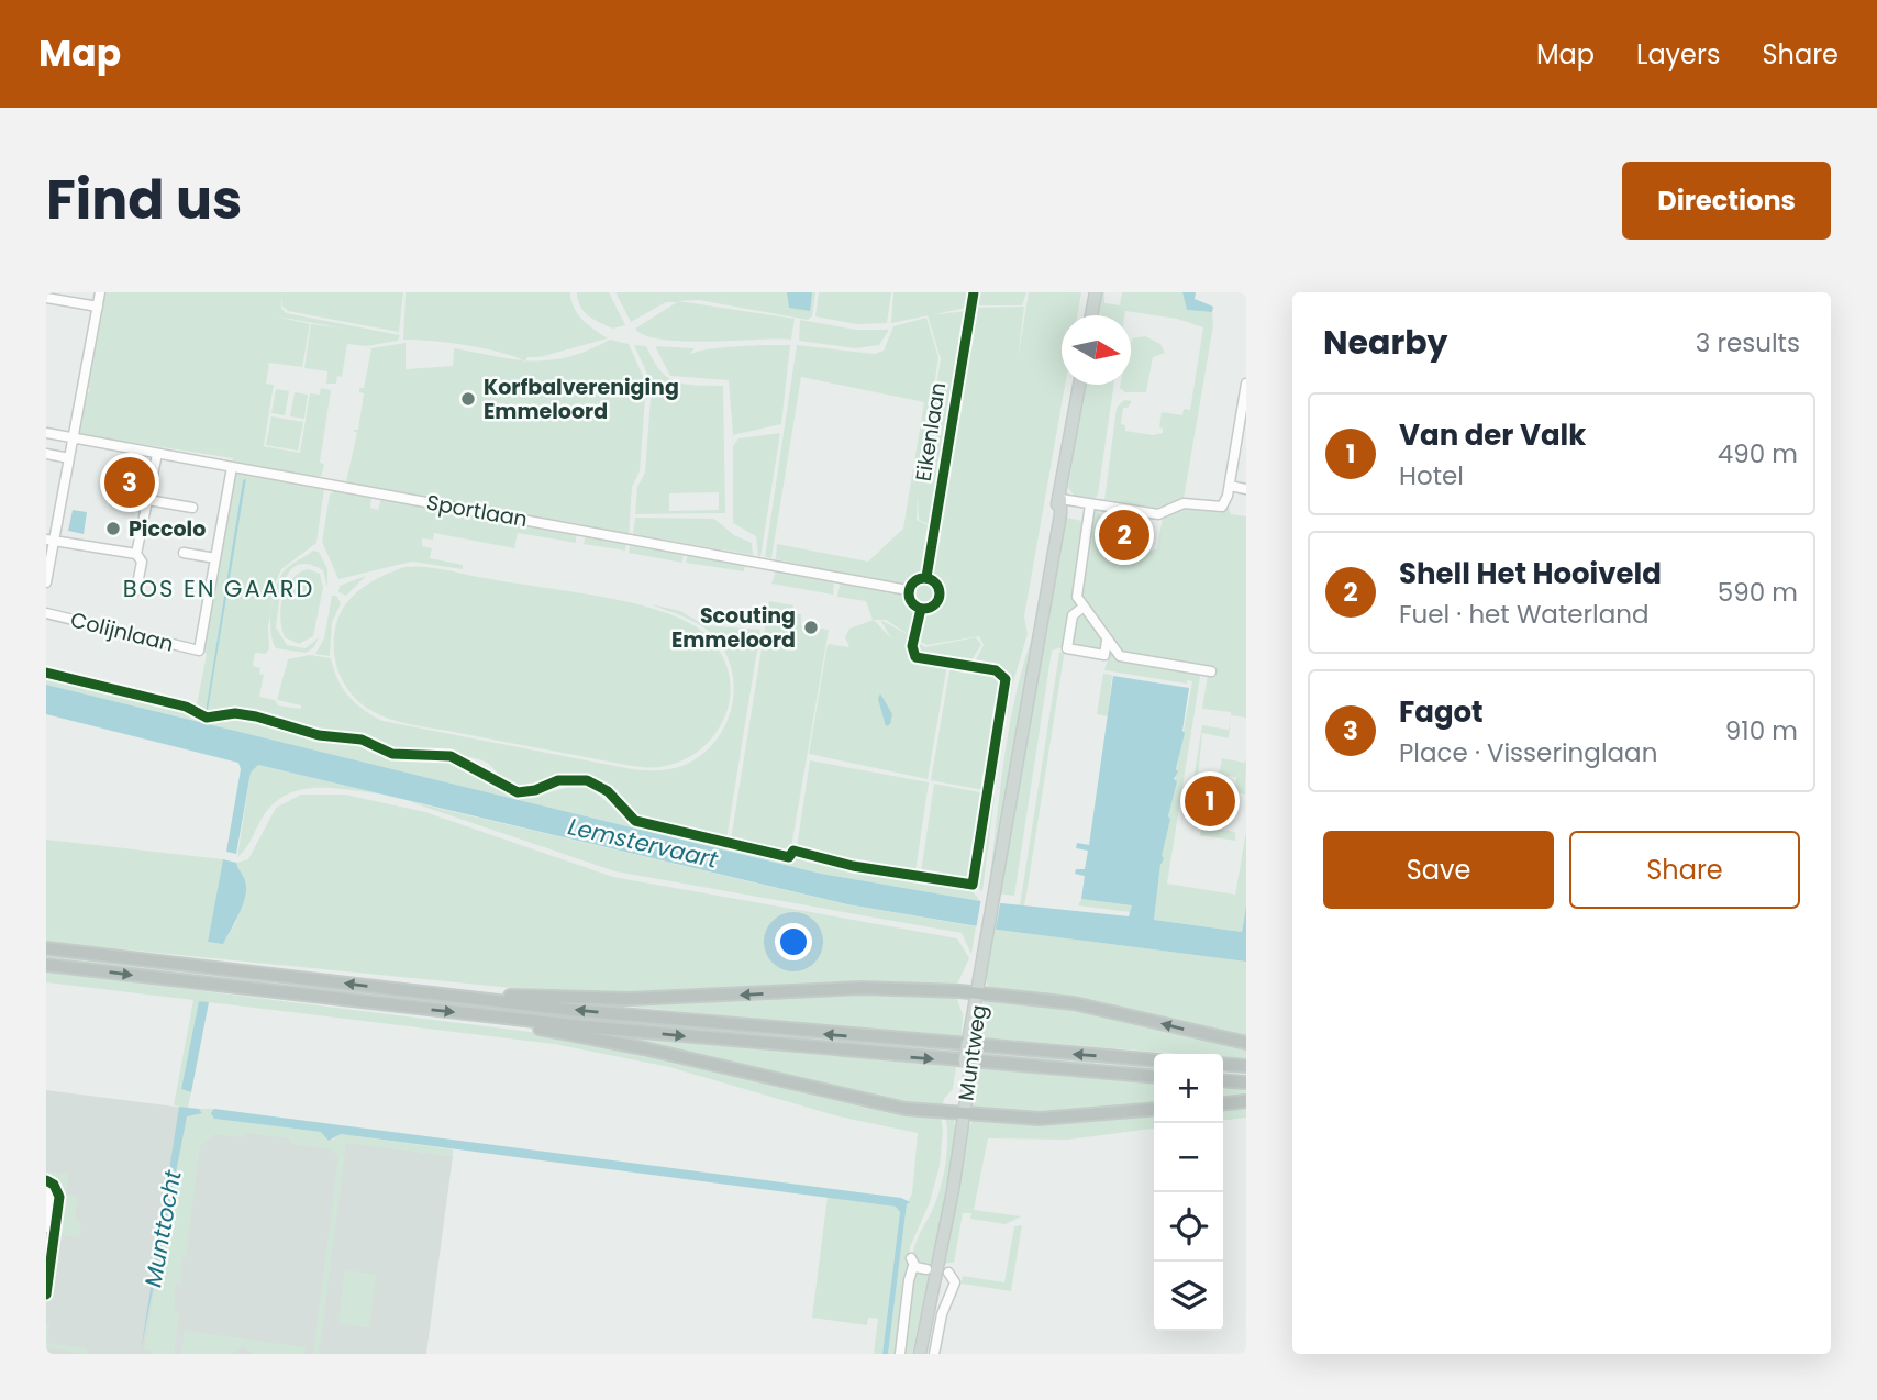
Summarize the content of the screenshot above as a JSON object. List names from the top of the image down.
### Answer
{
  "streets": {
    "main road": ["Muntweg"],
    "street": ["Sportlaan", "Colijnlaan"],
    "cycle path": ["Eikenlaan"]
  },
  "districts": ["BOS EN GAARD"],
  "water": ["Lemstervaart", "Munttocht"],
  "places": ["Korfbalvereniging Emmeloord", "Piccolo", "Scouting Emmeloord"],
  "north": "right",
  "page": {
    "header": "Map",
    "nav": ["Map", "Layers", "Share"],
    "title": "Find us",
    "buttons": [
      "Directions",
      ["Save", "Share"]
    ],
    "heading": ["Nearby", "3 results"],
    "list": [
      {
        "mark": "1",
        "name": "Van der Valk",
        "note": "Hotel",
        "value": "490 m"
      },
      {
        "mark": "2",
        "name": "Shell Het Hooiveld",
        "note": "Fuel · het Waterland",
        "value": "590 m"
      },
      {
        "mark": "3",
        "name": "Fagot",
        "note": "Place · Visseringlaan",
        "value": "910 m"
      }
    ],
    "pins": ["3", "2", "1"],
    "map_buttons": ["+", "−"]
  }
}
